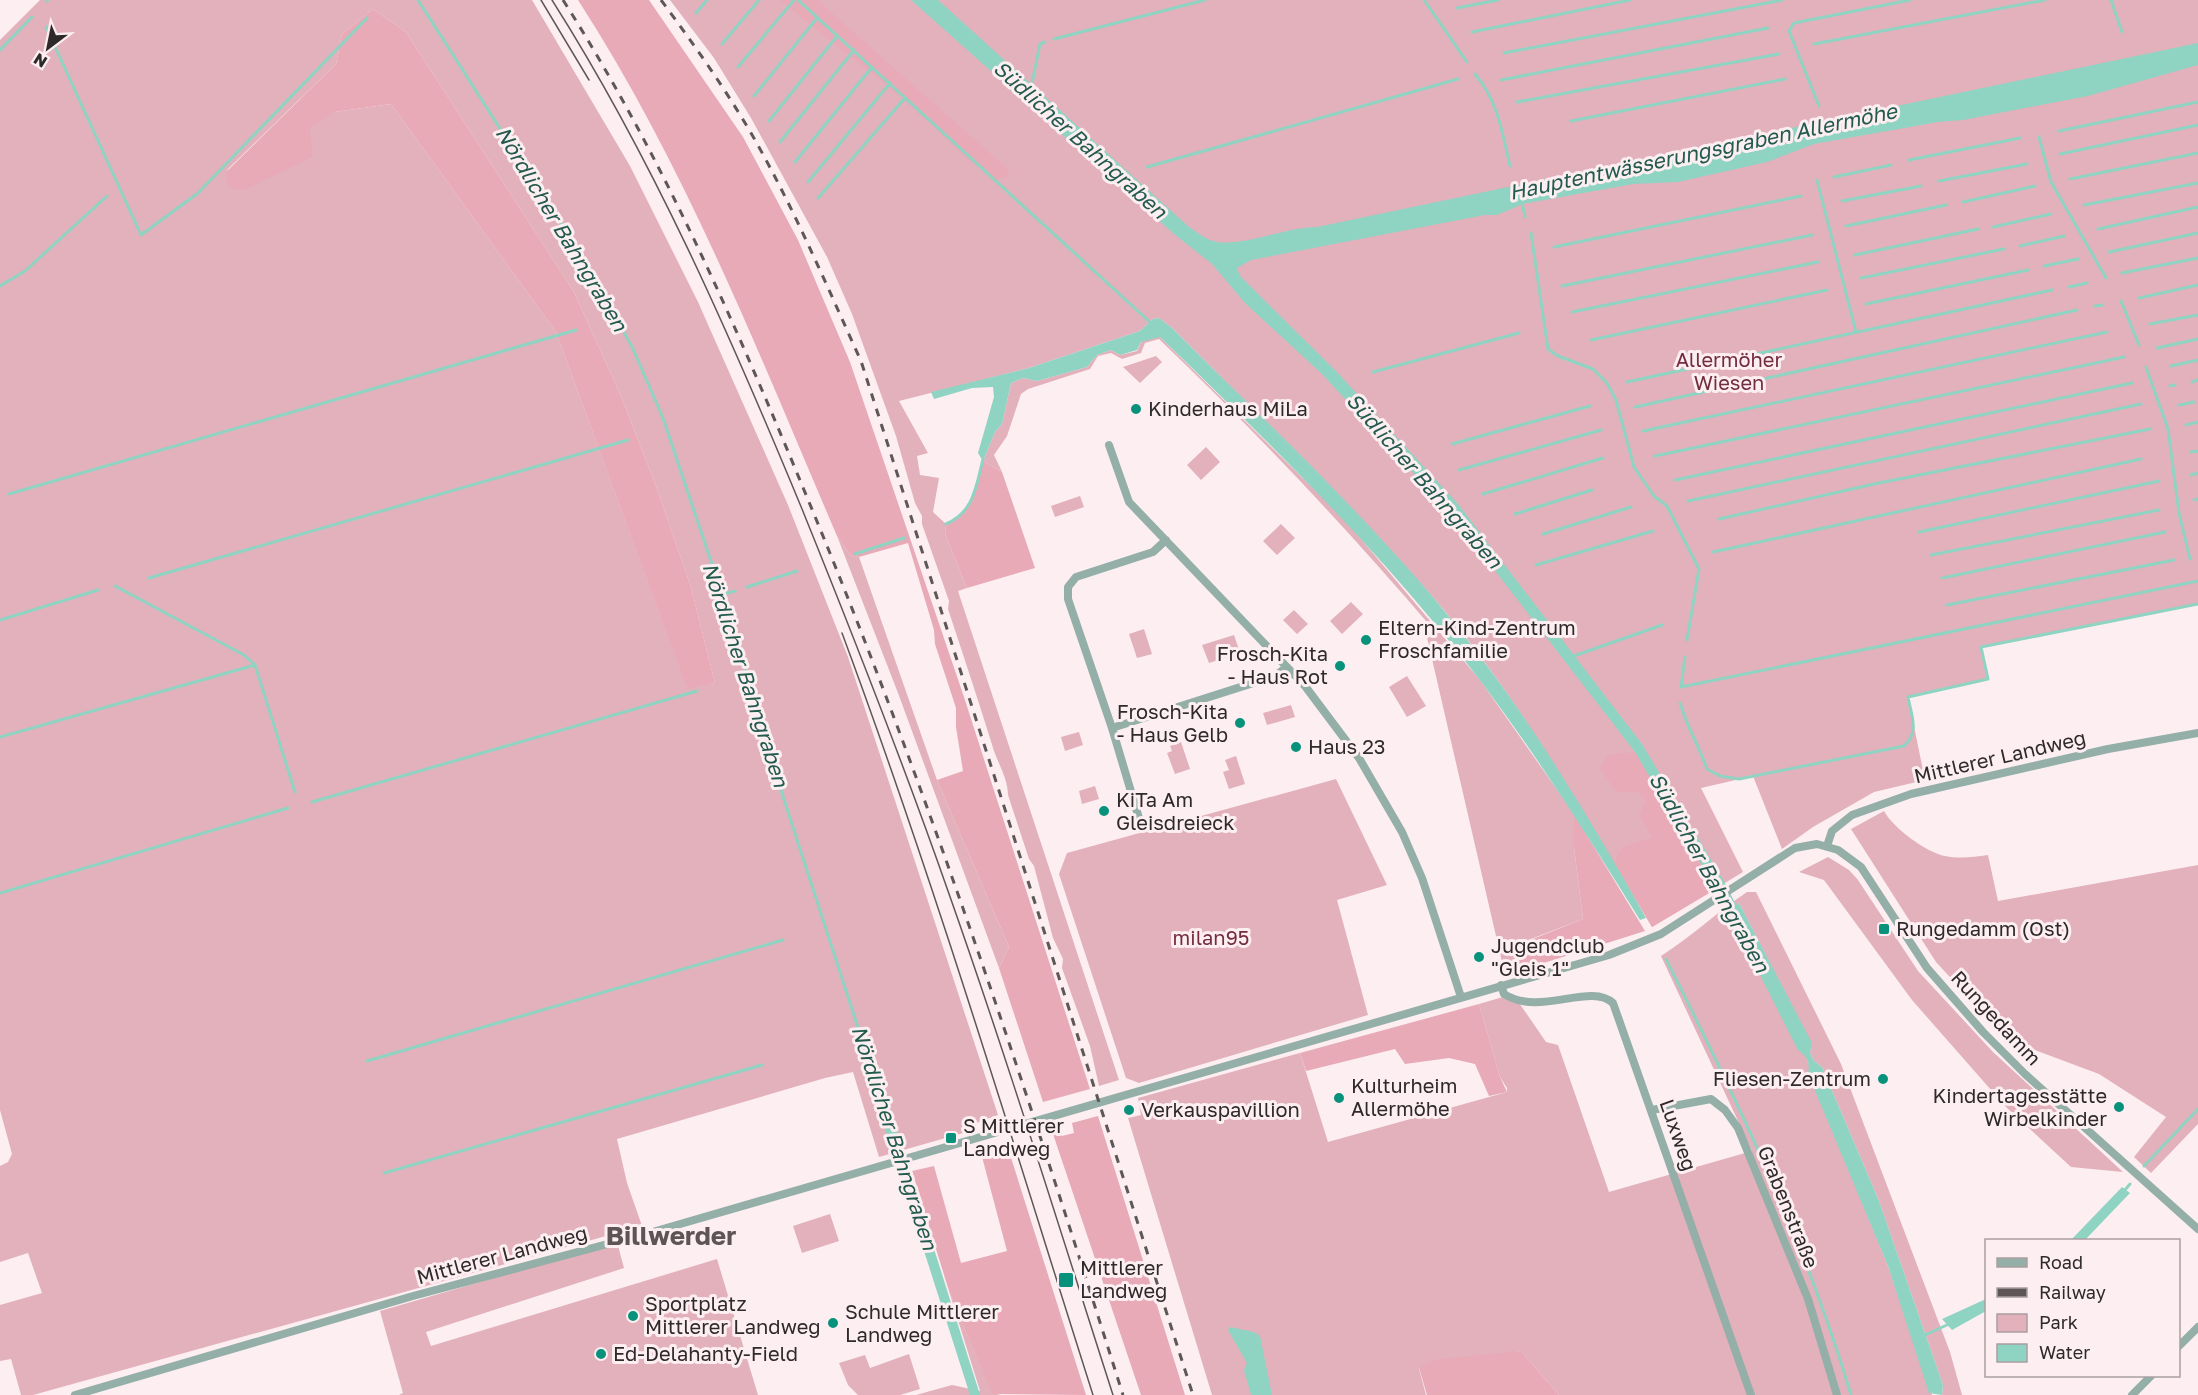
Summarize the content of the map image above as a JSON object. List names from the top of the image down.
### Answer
{
  "streets": {
    "street": [
      "Mittlerer Landweg",
      "Rungedamm",
      "Luxweg",
      "Grabenstraße"
    ]
  },
  "crossings": [
    ["Mittlerer Landweg", "Rungedamm"],
    ["Mittlerer Landweg", "Luxweg"],
    ["Luxweg", "Grabenstraße"]
  ],
  "districts": ["Billwerder"],
  "water": ["Südlicher Bahngraben", "Hauptentwässerungsgraben Allermöhe", "Nördlicher Bahngraben"],
  "parks": ["Allermöher Wiesen", "milan95"],
  "places": {
    "other": [
      "Kinderhaus MiLa",
      "Eltern-Kind-Zentrum Froschfamilie",
      "Frosch-Kita - Haus Rot",
      "Frosch-Kita - Haus Gelb",
      "Haus 23",
      "KiTa Am Gleisdreieck",
      "Jugendclub \"Gleis 1\"",
      "Fliesen-Zentrum",
      "Kulturheim Allermöhe",
      "Kindertagesstätte Wirbelkinder",
      "Verkauspavillion",
      "Sportplatz Mittlerer Landweg",
      "Schule Mittlerer Landweg",
      "Ed-Delahanty-Field"
    ],
    "transit": ["Rungedamm (Ost)", "S Mittlerer Landweg", "Mittlerer Landweg"]
  },
  "legend": [
    "Road",
    "Railway",
    "Park",
    "Water"
  ],
  "north": "bottom left"
}
